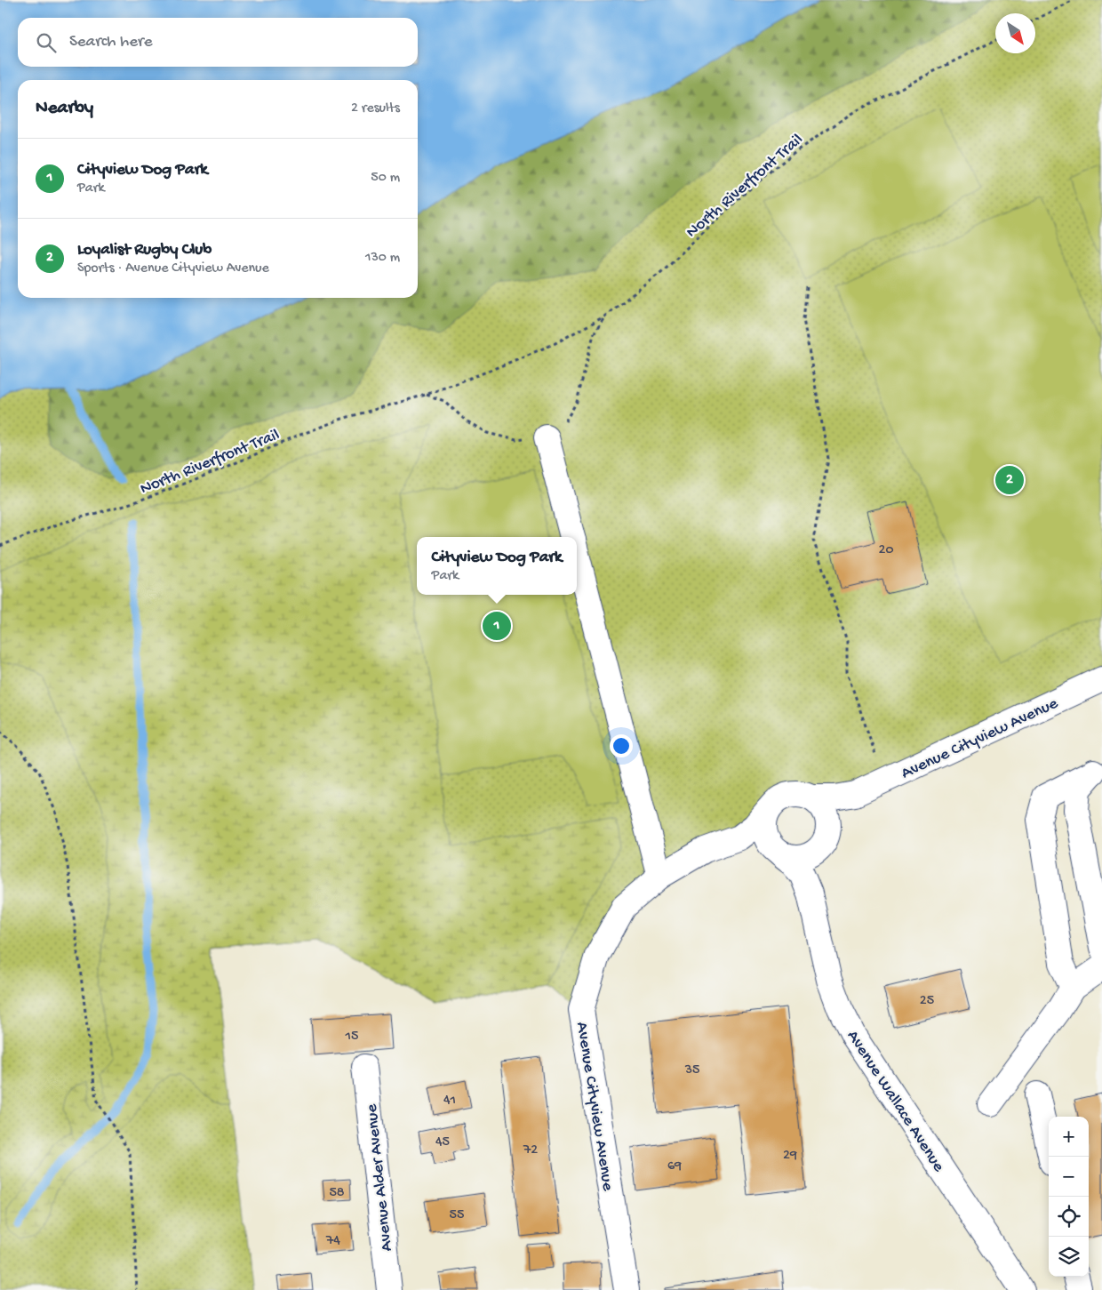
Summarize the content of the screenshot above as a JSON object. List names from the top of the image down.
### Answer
{
  "streets": {
    "street": ["Avenue Cityview Avenue", "Avenue Wallace Avenue", "Avenue Alder Avenue"],
    "path": ["North Riverfront Trail"]
  },
  "crossings": [
    ["Avenue Cityview Avenue", "Avenue Wallace Avenue"]
  ],
  "house_numbers": [
    "20",
    "25",
    "15",
    "35",
    "41",
    "45",
    "72",
    "29",
    "69",
    "58",
    "55",
    "74"
  ],
  "north": "bottom right",
  "page": {
    "search": "Search here",
    "heading": ["Nearby", "2 results"],
    "list": [
      {
        "mark": "1",
        "name": "Cityview Dog Park",
        "note": "Park",
        "value": "50 m"
      },
      {
        "mark": "2",
        "name": "Loyalist Rugby Club",
        "note": "Sports · Avenue Cityview Avenue",
        "value": "130 m"
      }
    ],
    "pins": ["2", "1"],
    "popup": ["Cityview Dog Park", "Park"],
    "map_buttons": ["+", "−"]
  }
}
